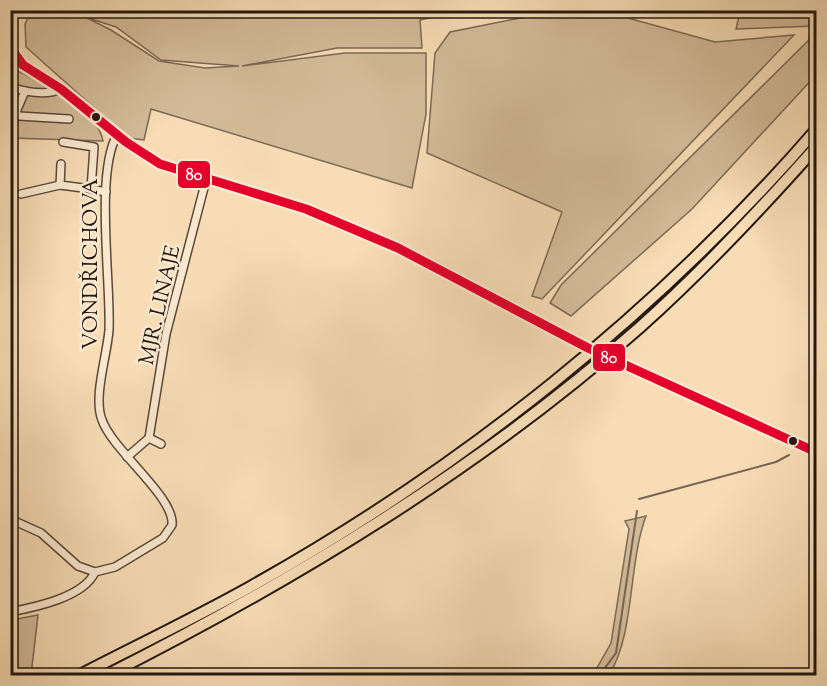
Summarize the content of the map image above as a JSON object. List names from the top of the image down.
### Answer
{
  "streets": {
    "street": ["VONDŘICHOVA", "MJR. LINAJE"]
  },
  "lines": ["transit line 80"]
}
